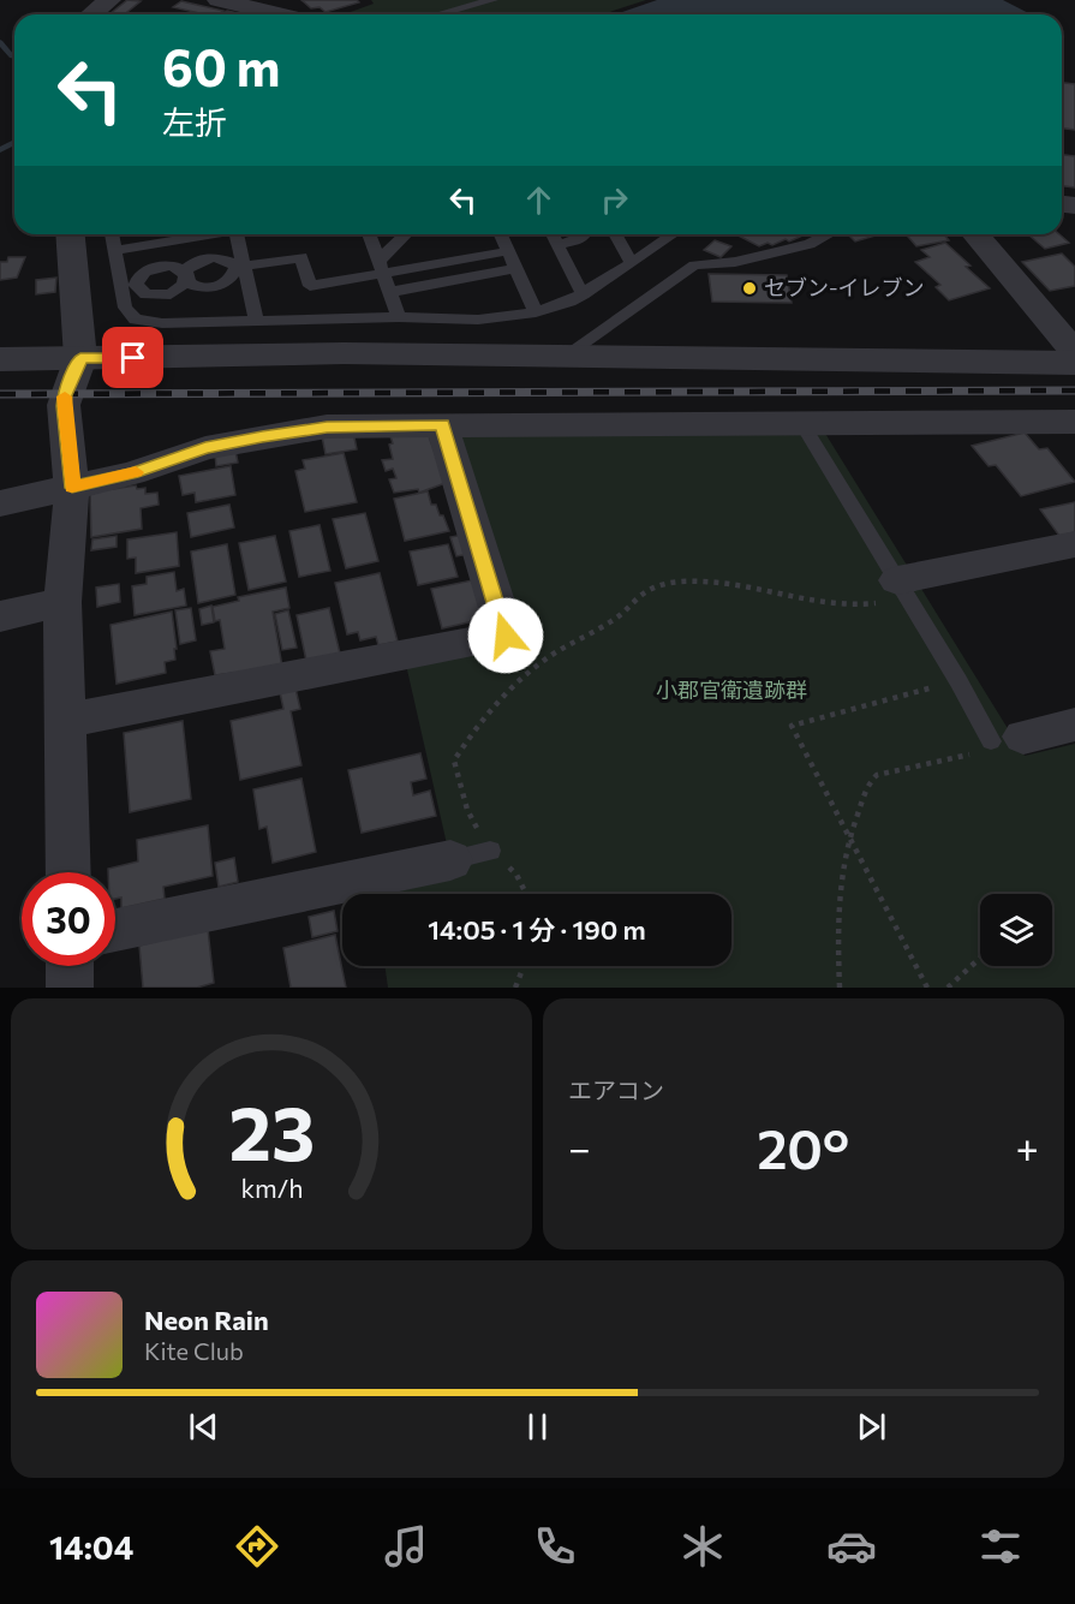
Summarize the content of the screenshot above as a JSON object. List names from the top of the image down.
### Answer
{
  "parks": ["小郡官衛遺跡群"],
  "places": ["セブン-イレブン"],
  "page": {
    "turn": ["60 m", "左折"],
    "limit": "30",
    "trip": "14:05 · 1 分 · 190 m",
    "tile": "エアコン",
    "heat": ["−", "20°", "+"],
    "song": ["Neon Rain", "Kite Club"],
    "tabs": "14:04",
    "gauge": ["23", "km/h"]
  }
}
